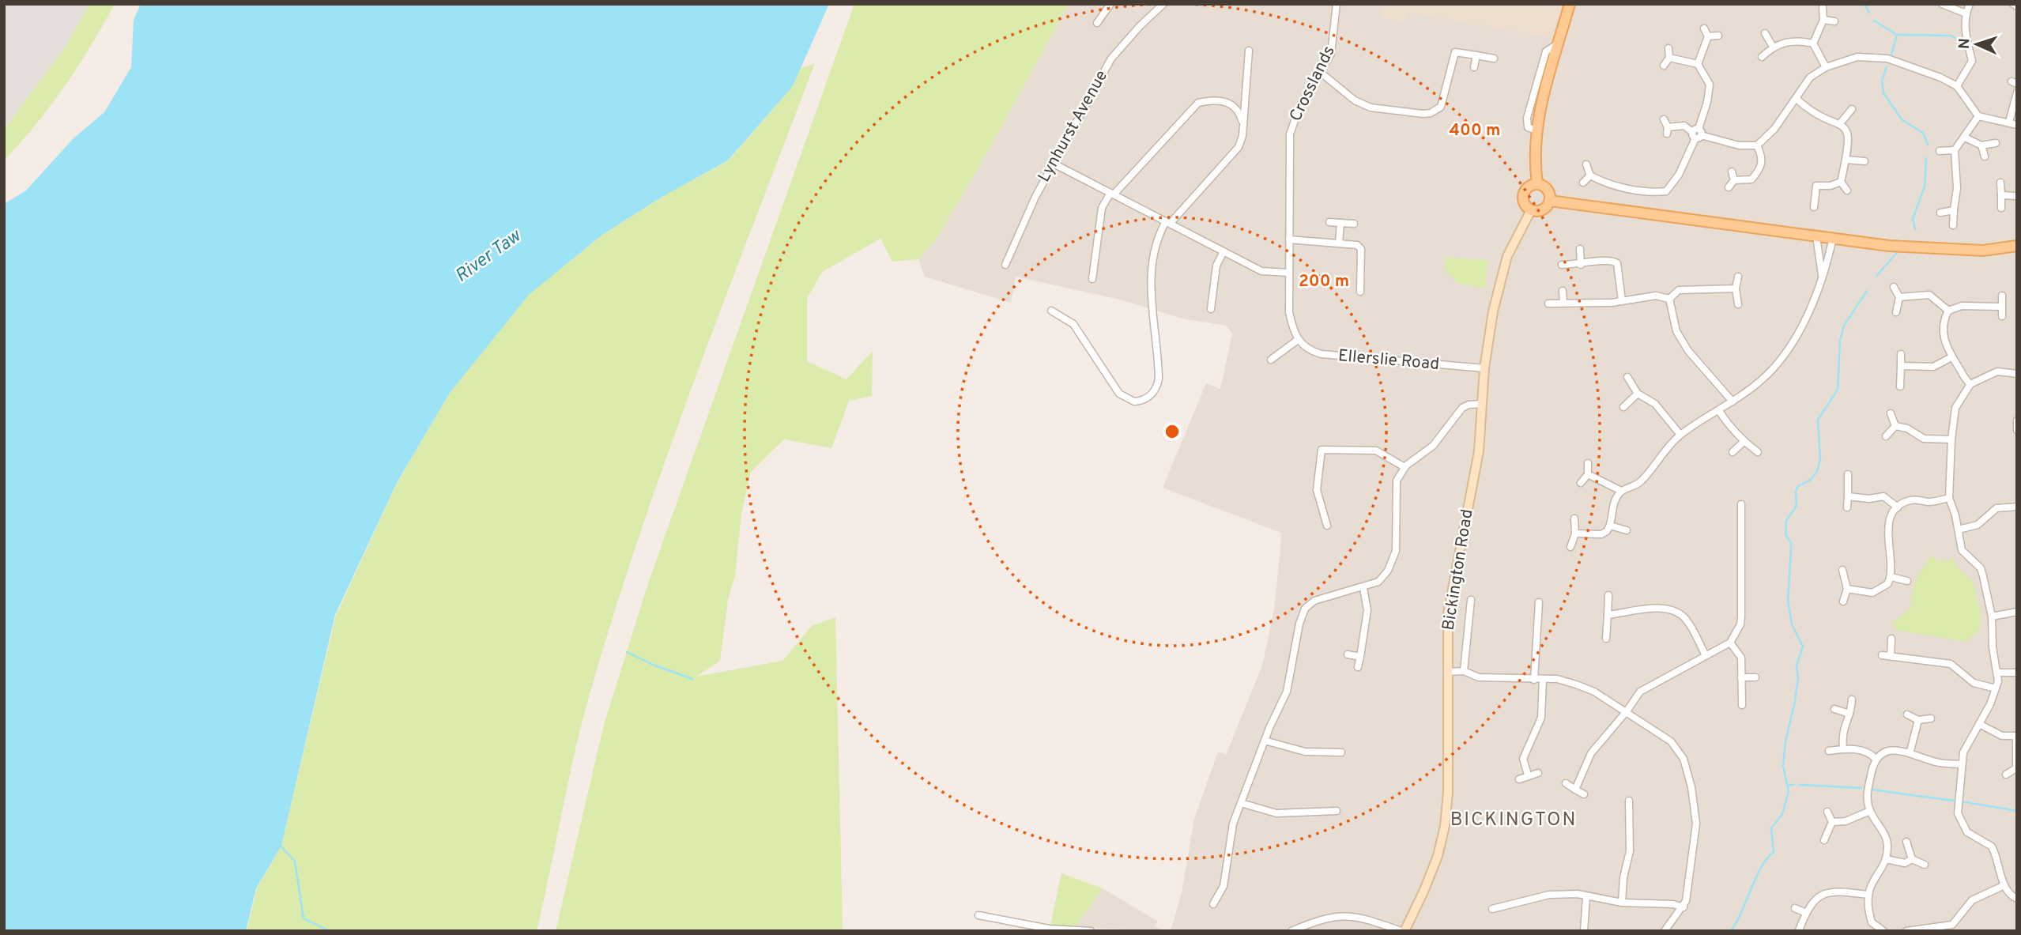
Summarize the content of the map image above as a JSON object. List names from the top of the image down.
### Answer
{
  "streets": {
    "main road": ["Bickington Road"],
    "street": ["Crosslands", "Lynhurst Avenue", "Ellerslie Road"]
  },
  "crossings": [
    ["Ellerslie Road", "Bickington Road"]
  ],
  "districts": ["BICKINGTON"],
  "water": ["River Taw"],
  "north": "left",
  "rings": ["400 m", "200 m"]
}
